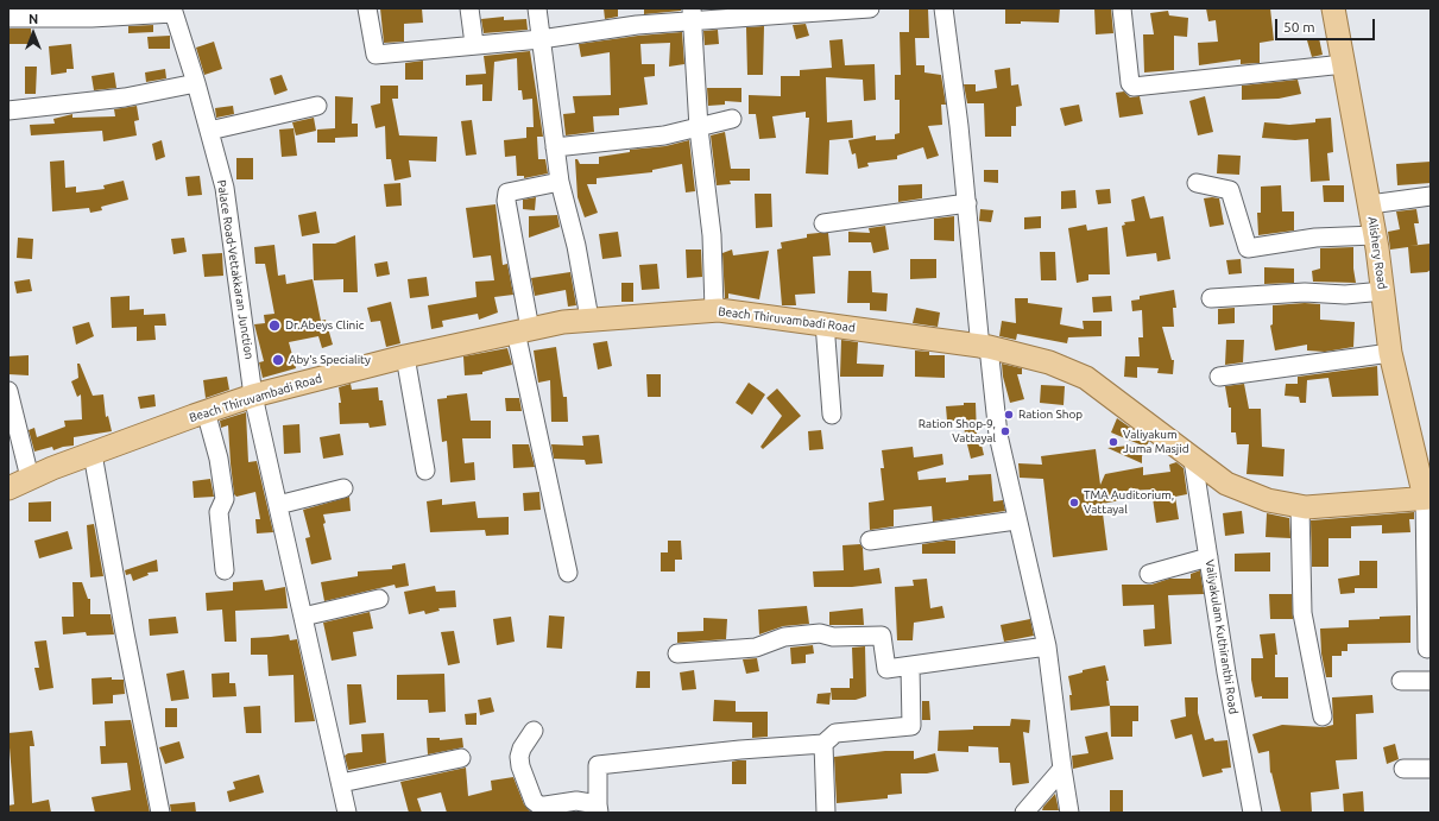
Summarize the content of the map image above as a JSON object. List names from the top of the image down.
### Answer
{
  "streets": {
    "main road": ["Alishery Road", "Beach Thiruvambadi Road"],
    "street": ["Palace Road-Vettakkaran Junction", "Valiyakulam Kuthiranthi Road"]
  },
  "crossings": [
    ["Alishery Road", "Beach Thiruvambadi Road"],
    ["Palace Road-Vettakkaran Junction", "Beach Thiruvambadi Road"],
    ["Beach Thiruvambadi Road", "Valiyakulam Kuthiranthi Road"]
  ],
  "places": [
    "Dr.Abeys Clinic",
    "Aby's Speciality",
    "Ration Shop",
    "Ration Shop-9, Vattayal",
    "Valiyakum Juma Masjid",
    "TMA Auditorium, Vattayal"
  ],
  "scale_bar": "50 m",
  "north": "top"
}
